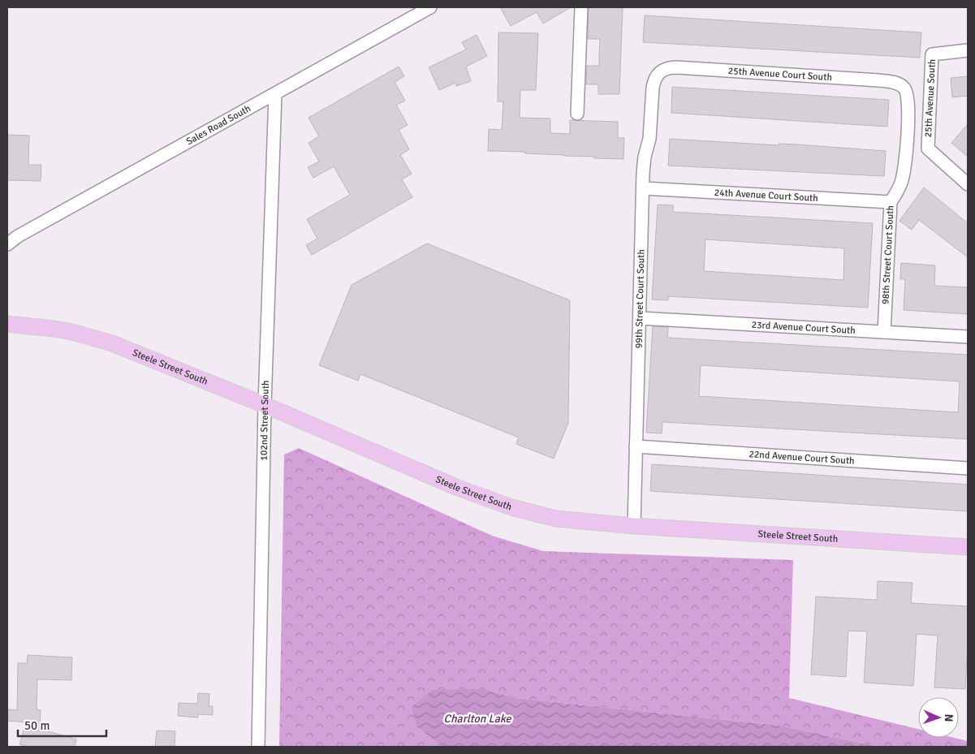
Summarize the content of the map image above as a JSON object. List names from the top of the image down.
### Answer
{
  "streets": {
    "main road": ["Steele Street South"],
    "street": [
      "25th Avenue Court South",
      "25th Avenue South",
      "Sales Road South",
      "24th Avenue Court South",
      "98th Street Court South",
      "99th Street Court South",
      "23rd Avenue Court South",
      "102nd Street South",
      "22nd Avenue Court South"
    ]
  },
  "crossings": [
    ["25th Avenue Court South", "98th Street Court South"],
    ["25th Avenue Court South", "99th Street Court South"],
    ["Sales Road South", "102nd Street South"],
    ["24th Avenue Court South", "98th Street Court South"],
    ["24th Avenue Court South", "99th Street Court South"],
    ["98th Street Court South", "23rd Avenue Court South"],
    ["99th Street Court South", "23rd Avenue Court South"],
    ["99th Street Court South", "Steele Street South"],
    ["99th Street Court South", "22nd Avenue Court South"],
    ["Steele Street South", "102nd Street South"]
  ],
  "water": ["Charlton Lake"],
  "scale_bar": "50 m",
  "north": "right"
}
